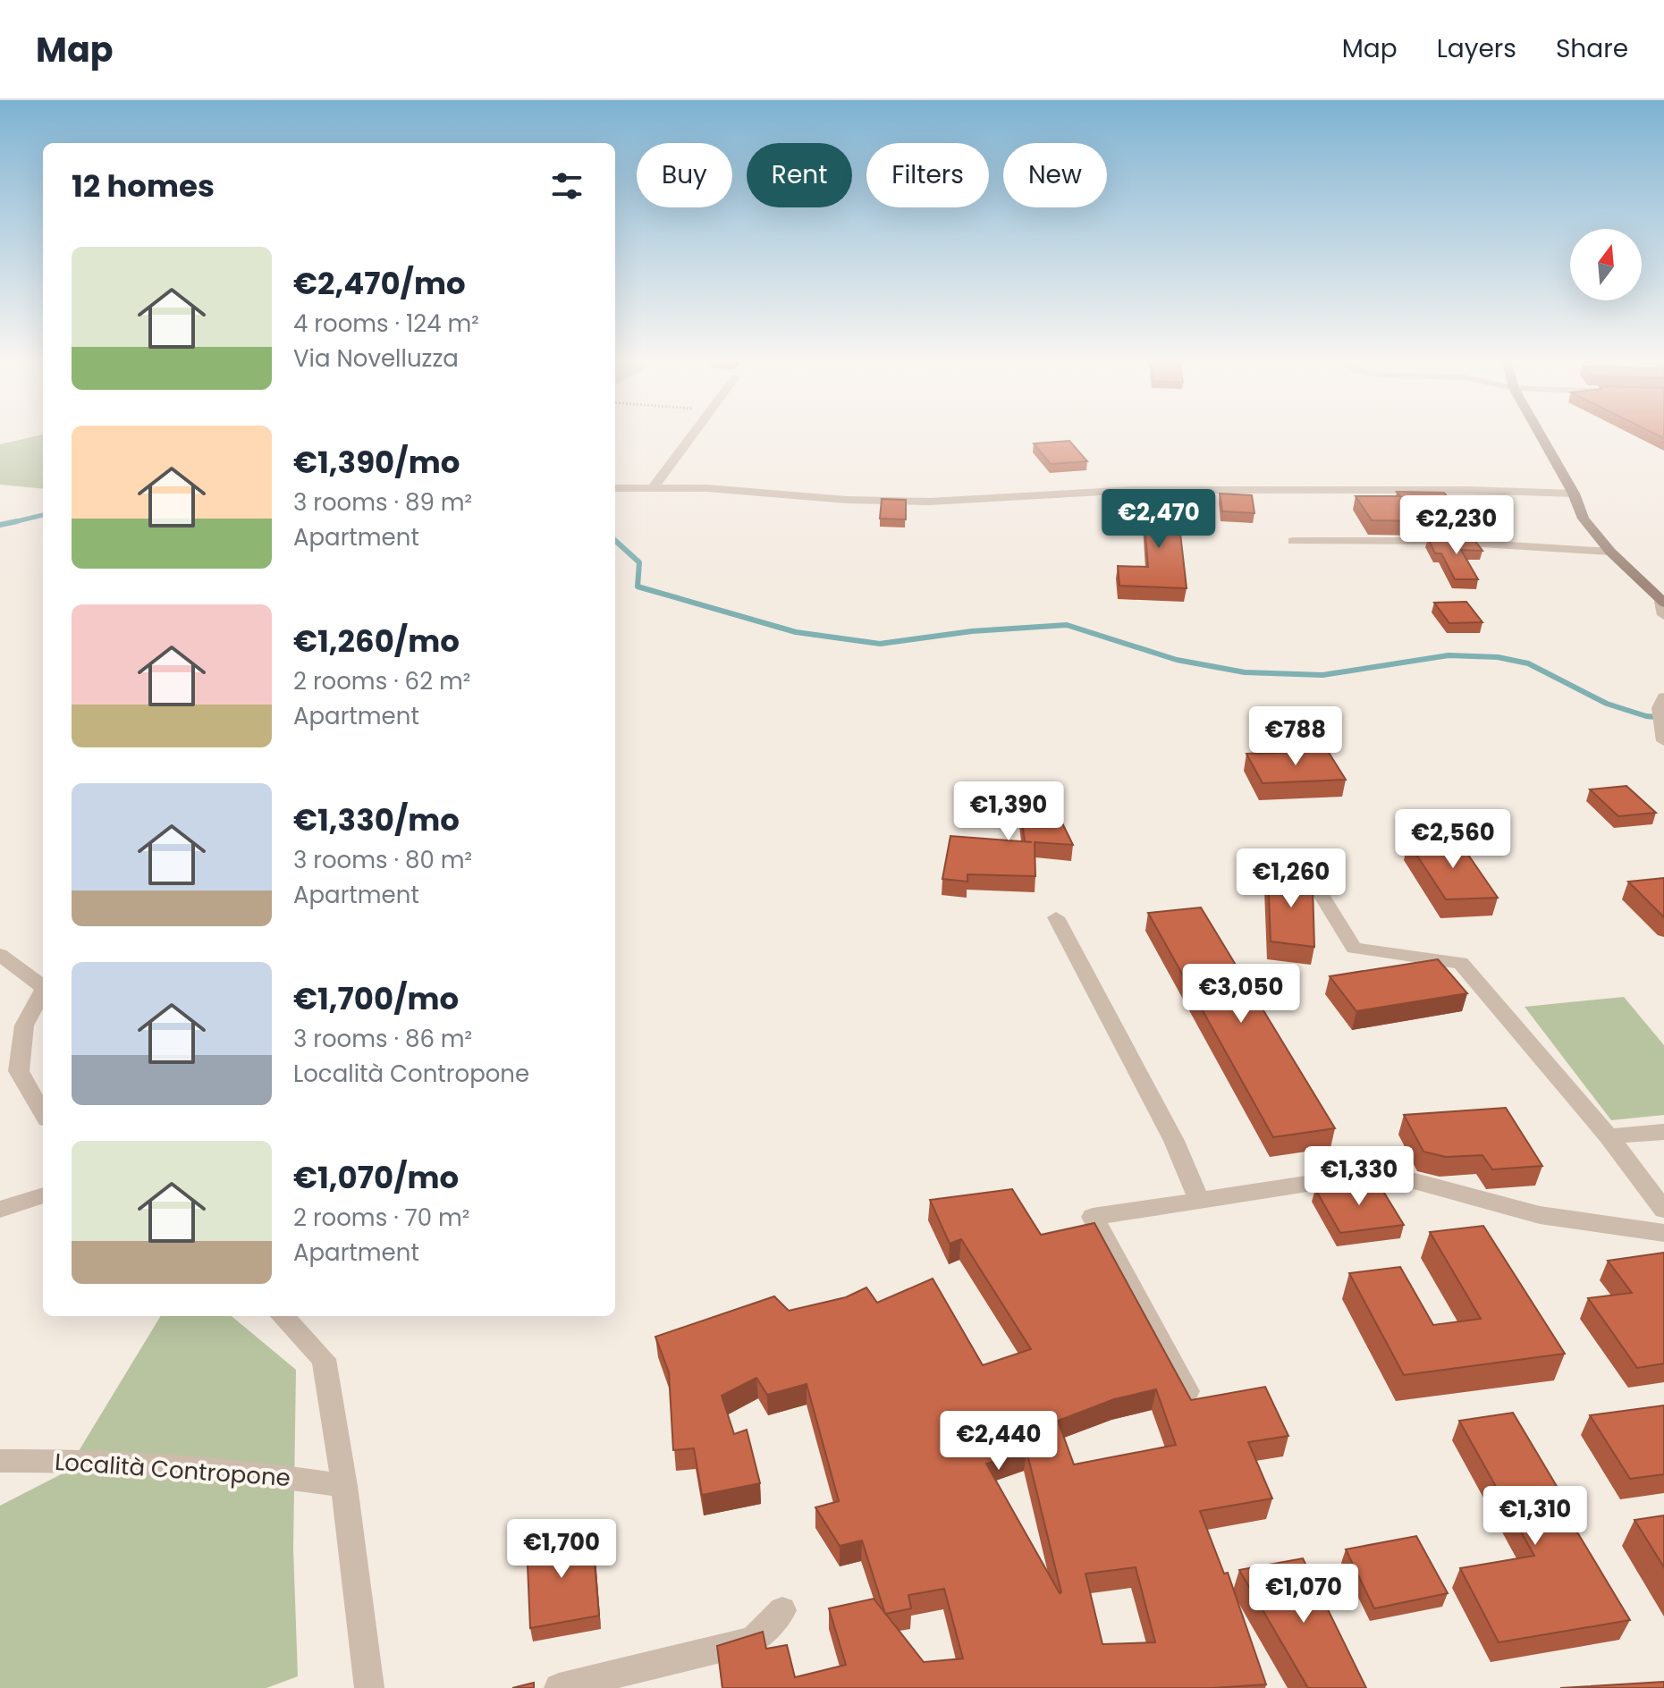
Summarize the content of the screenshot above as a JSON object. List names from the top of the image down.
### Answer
{
  "streets": {
    "street": ["Località Contropone"]
  },
  "north": "top",
  "page": {
    "header": "Map",
    "nav": ["Map", "Layers", "Share"],
    "chip": [
      "Buy",
      "Rent",
      "Filters",
      "New"
    ],
    "heading": "12 homes",
    "list": [
      {
        "name": "€2,470/mo",
        "note": "4 rooms · 124 m² · Via Novelluzza"
      },
      {
        "name": "€1,390/mo",
        "note": "3 rooms · 89 m² · Apartment"
      },
      {
        "name": "€1,260/mo",
        "note": "2 rooms · 62 m² · Apartment"
      },
      {
        "name": "€1,330/mo",
        "note": "3 rooms · 80 m² · Apartment"
      },
      {
        "name": "€1,700/mo",
        "note": "3 rooms · 86 m² · Località Contropone"
      },
      {
        "name": "€1,070/mo",
        "note": "2 rooms · 70 m² · Apartment"
      }
    ],
    "price": [
      "€2,470",
      "€2,230",
      "€788",
      "€1,390",
      "€2,560",
      "€1,260",
      "€3,050",
      "€1,330",
      "€2,440",
      "€1,310",
      "€1,700",
      "€1,070"
    ]
  }
}
